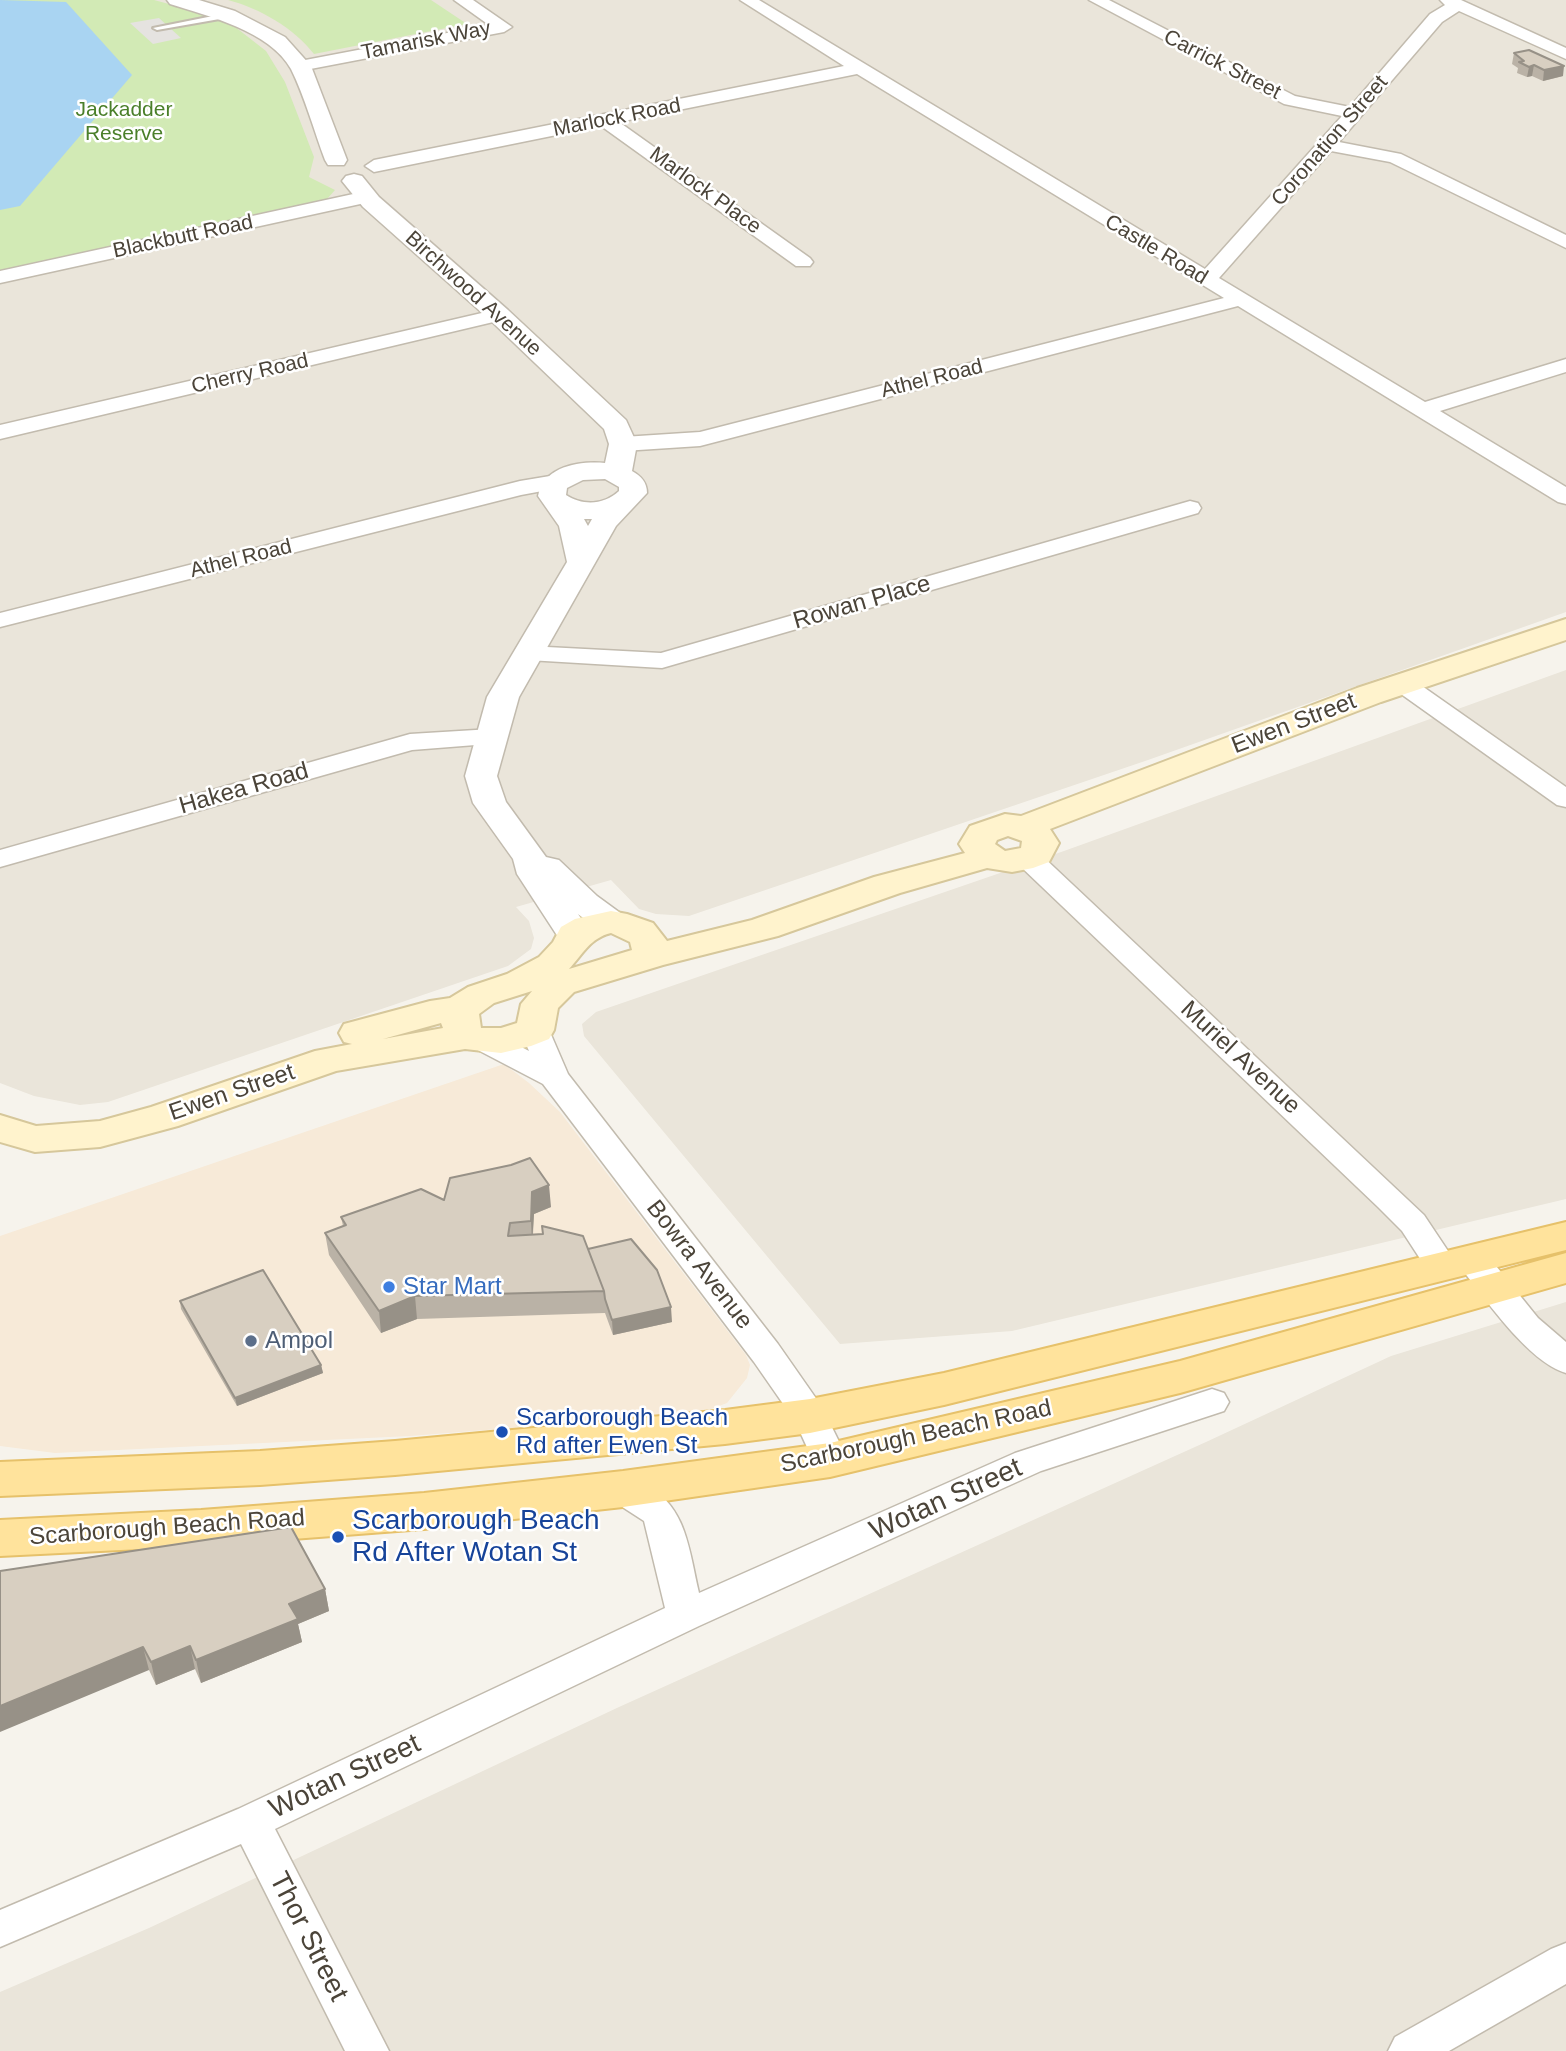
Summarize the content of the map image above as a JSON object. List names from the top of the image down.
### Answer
{
  "streets": {
    "main road": ["Ewen Street", "Scarborough Beach Road"],
    "street": [
      "Tamarisk Way",
      "Carrick Street",
      "Marlock Road",
      "Coronation Street",
      "Marlock Place",
      "Blackbutt Road",
      "Castle Road",
      "Birchwood Avenue",
      "Cherry Road",
      "Athel Road",
      "Rowan Place",
      "Hakea Road",
      "Muriel Avenue",
      "Bowra Avenue",
      "Wotan Street",
      "Thor Street"
    ]
  },
  "crossings": [
    ["Carrick Street", "Coronation Street"],
    ["Marlock Road", "Marlock Place"],
    ["Marlock Road", "Castle Road"],
    ["Coronation Street", "Castle Road"],
    ["Blackbutt Road", "Birchwood Avenue"],
    ["Castle Road", "Athel Road"],
    ["Birchwood Avenue", "Cherry Road"],
    ["Birchwood Avenue", "Athel Road"],
    ["Ewen Street", "Muriel Avenue"],
    ["Ewen Street", "Bowra Avenue"],
    ["Muriel Avenue", "Scarborough Beach Road"],
    ["Bowra Avenue", "Scarborough Beach Road"],
    ["Wotan Street", "Thor Street"]
  ],
  "parks": ["Jackadder Reserve"],
  "places": [
    "Star Mart",
    "Ampol",
    "Scarborough Beach Rd after Ewen St",
    "Scarborough Beach Rd After Wotan St"
  ]
}
